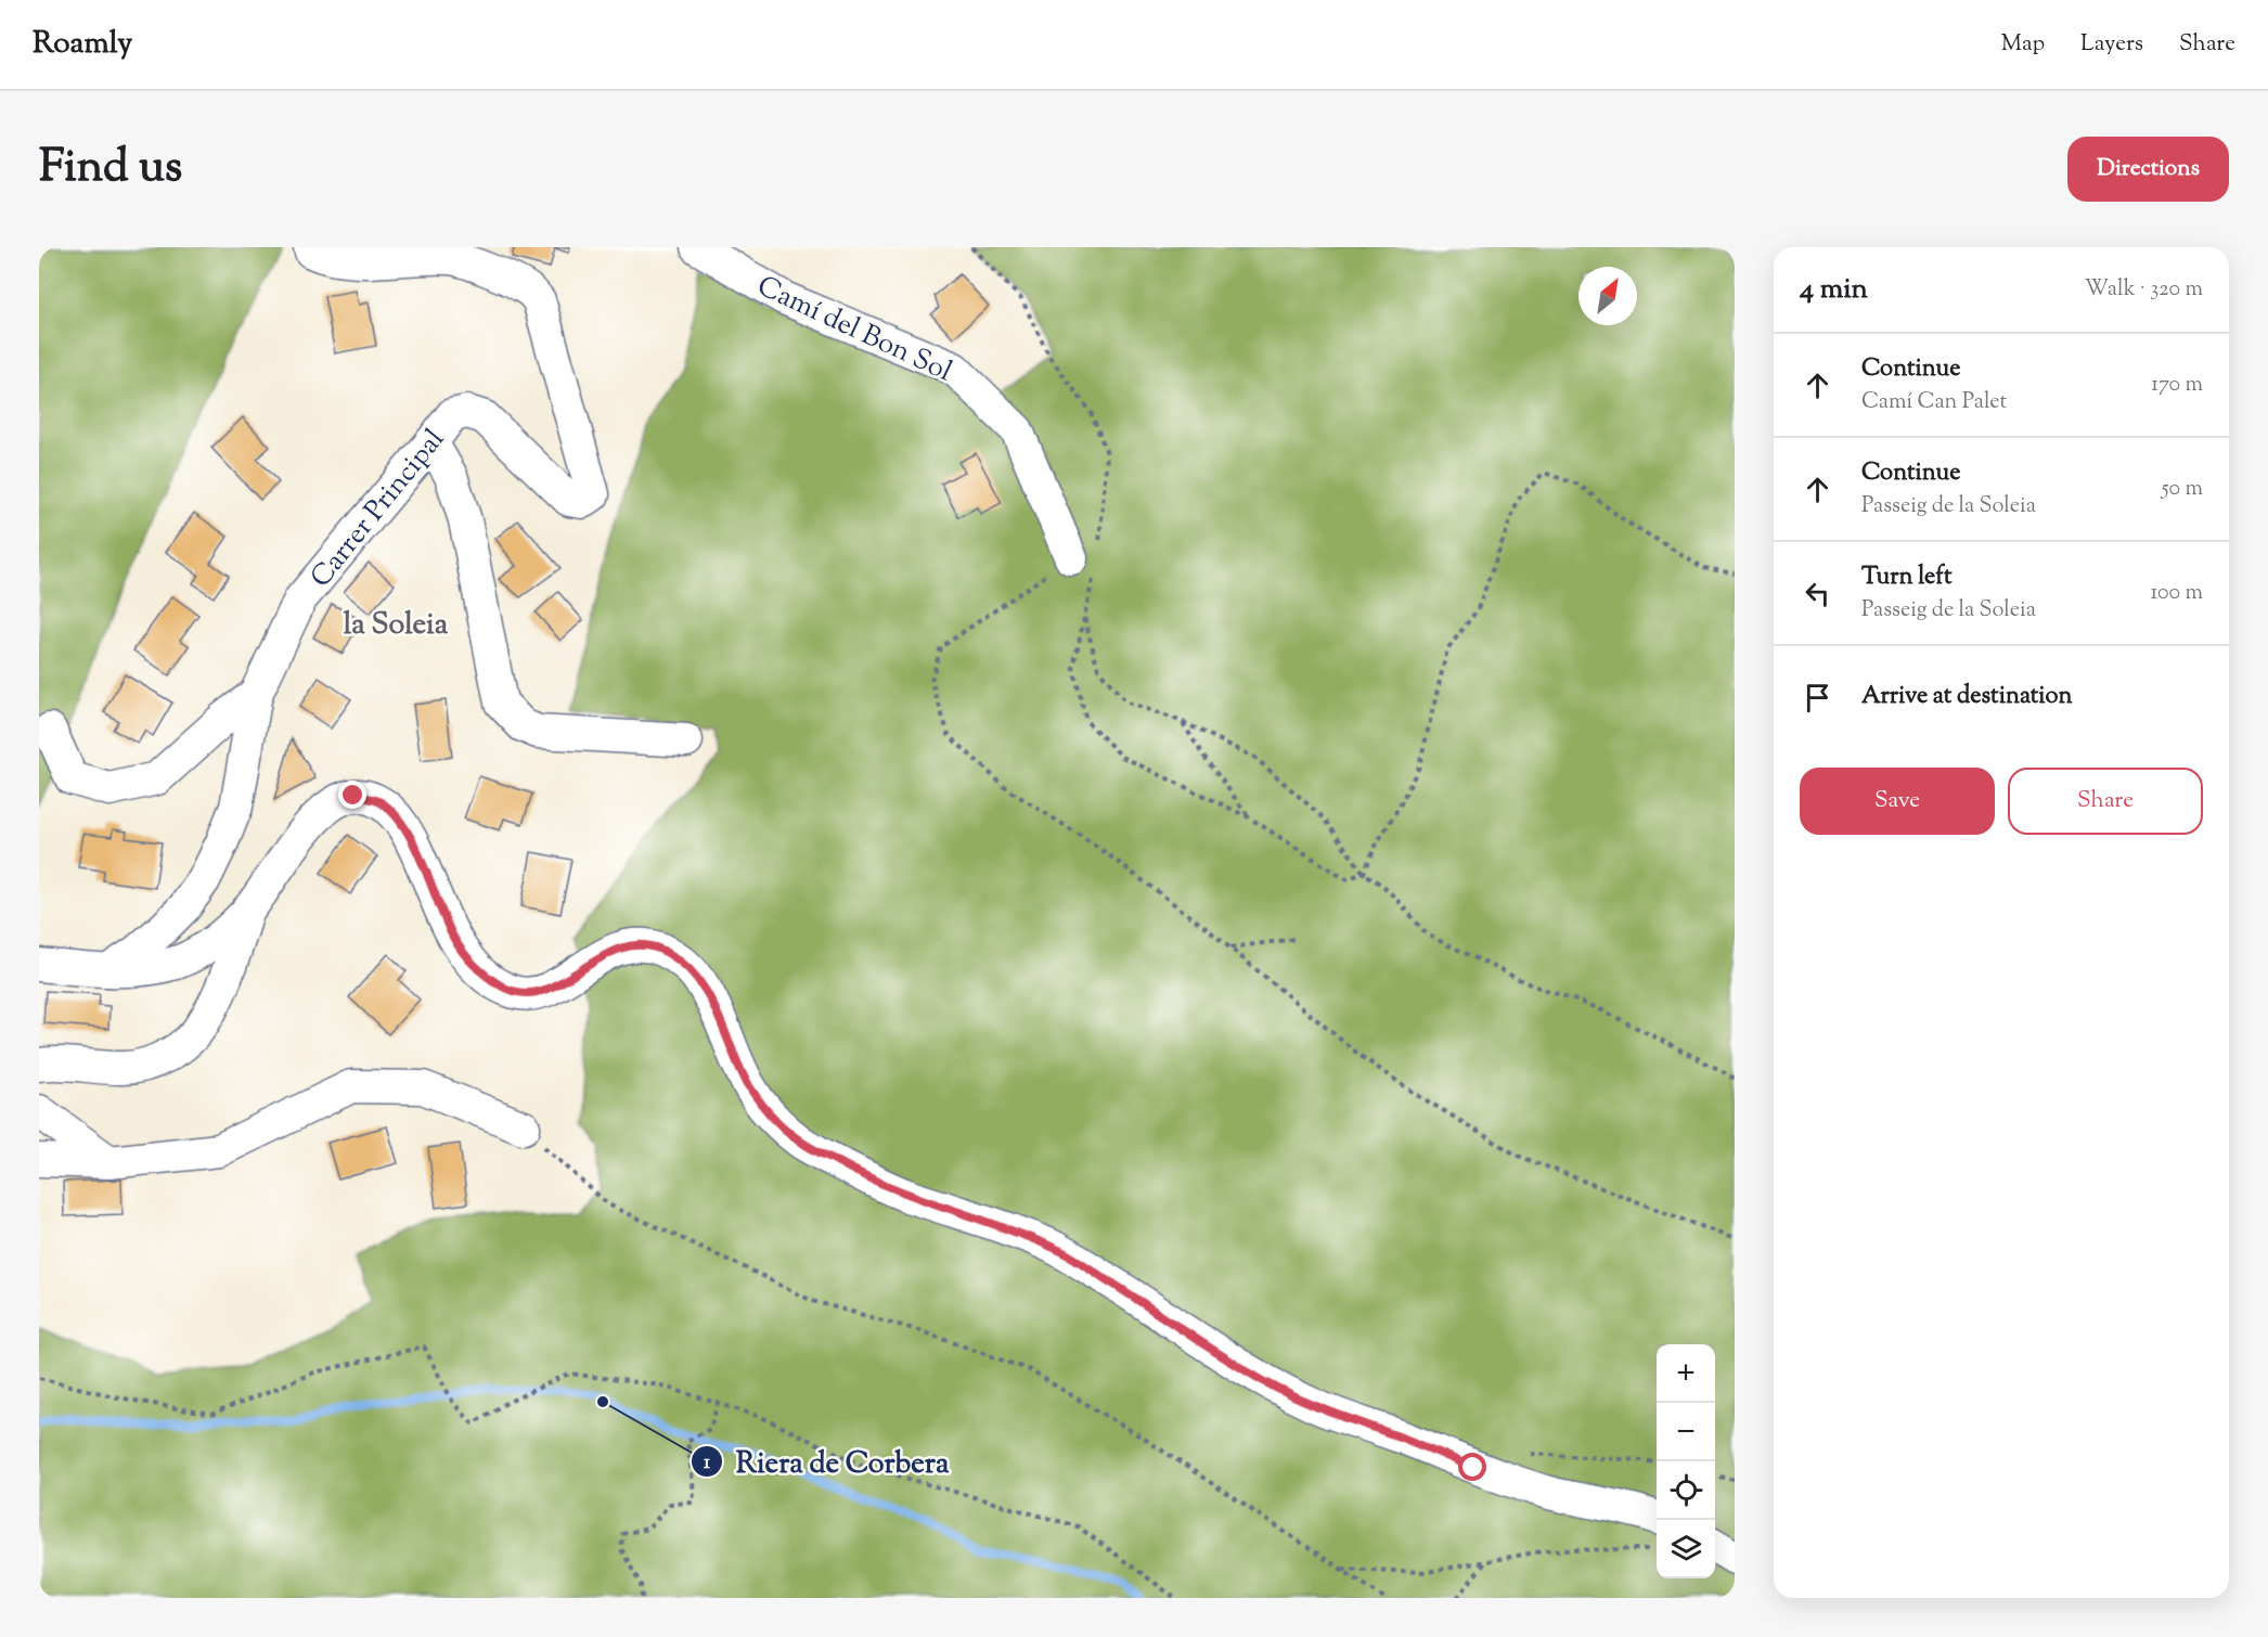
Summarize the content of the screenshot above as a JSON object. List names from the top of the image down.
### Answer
{
  "streets": {
    "street": ["Camí del Bon Sol", "Carrer Principal"]
  },
  "districts": ["la Soleia"],
  "places": ["Riera de Corbera"],
  "north": "top right",
  "page": {
    "header": "Roamly",
    "nav": ["Map", "Layers", "Share"],
    "title": "Find us",
    "buttons": [
      "Directions",
      ["Save", "Share"]
    ],
    "heading": ["4 min", "Walk · 320 m"],
    "list": [
      ["Continue", "Camí Can Palet", "170 m"],
      ["Continue", "Passeig de la Soleia", "50 m"],
      ["Turn left", "Passeig de la Soleia", "100 m"],
      "Arrive at destination"
    ],
    "map_buttons": ["+", "−"]
  }
}
